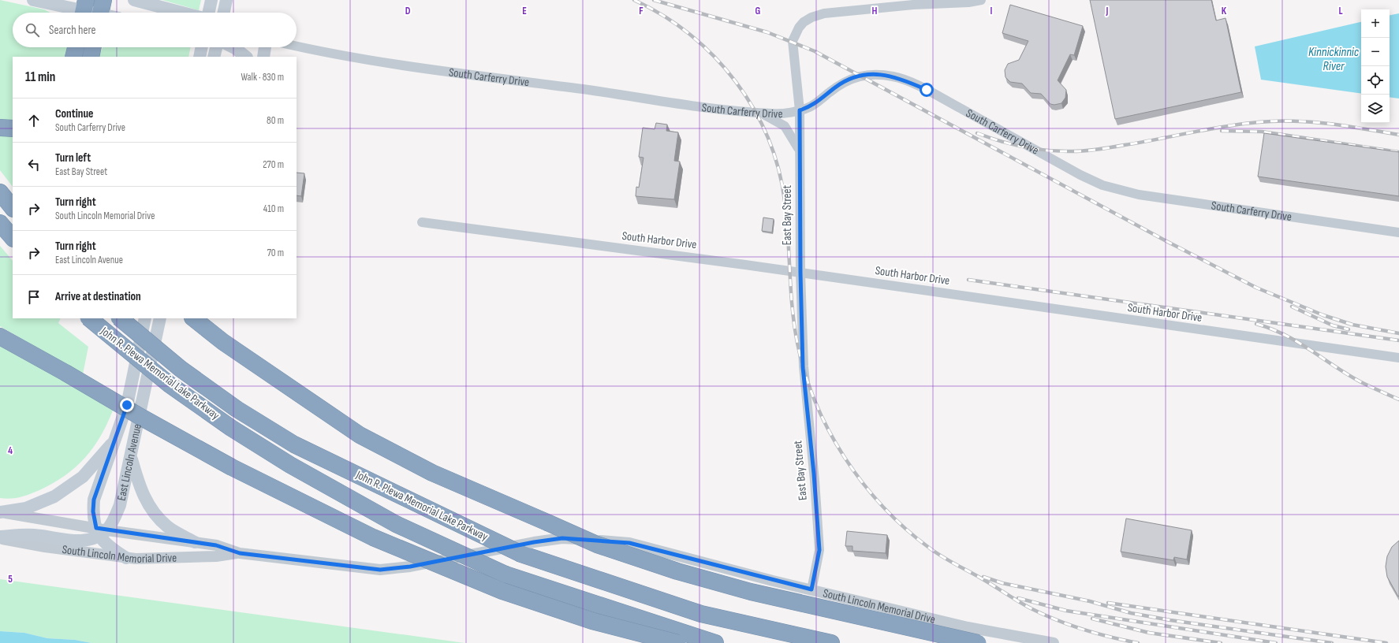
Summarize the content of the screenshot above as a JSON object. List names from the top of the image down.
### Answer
{
  "streets": {
    "highway": ["John R. Plewa Memorial Lake Parkway"],
    "main road": ["East Lincoln Avenue"],
    "street": [
      "South Carferry Drive",
      "East Bay Street",
      "South Harbor Drive",
      "South Lincoln Memorial Drive"
    ]
  },
  "crossings": [
    ["South Carferry Drive", "East Bay Street"],
    ["East Bay Street", "South Harbor Drive"],
    ["East Bay Street", "South Lincoln Memorial Drive"],
    ["East Lincoln Avenue", "South Lincoln Memorial Drive"]
  ],
  "water": ["Kinnickinnic River"],
  "page": {
    "map_buttons": ["+", "−"],
    "search": "Search here",
    "heading": ["11 min", "Walk · 830 m"],
    "list": [
      ["Continue", "South Carferry Drive", "80 m"],
      ["Turn left", "East Bay Street", "270 m"],
      ["Turn right", "South Lincoln Memorial Drive", "410 m"],
      ["Turn right", "East Lincoln Avenue", "70 m"],
      "Arrive at destination"
    ]
  },
  "grid": {
    "columns": [
      "D",
      "E",
      "F",
      "G",
      "H",
      "I",
      "J",
      "K",
      "L"
    ],
    "rows": ["4", "5"]
  }
}
